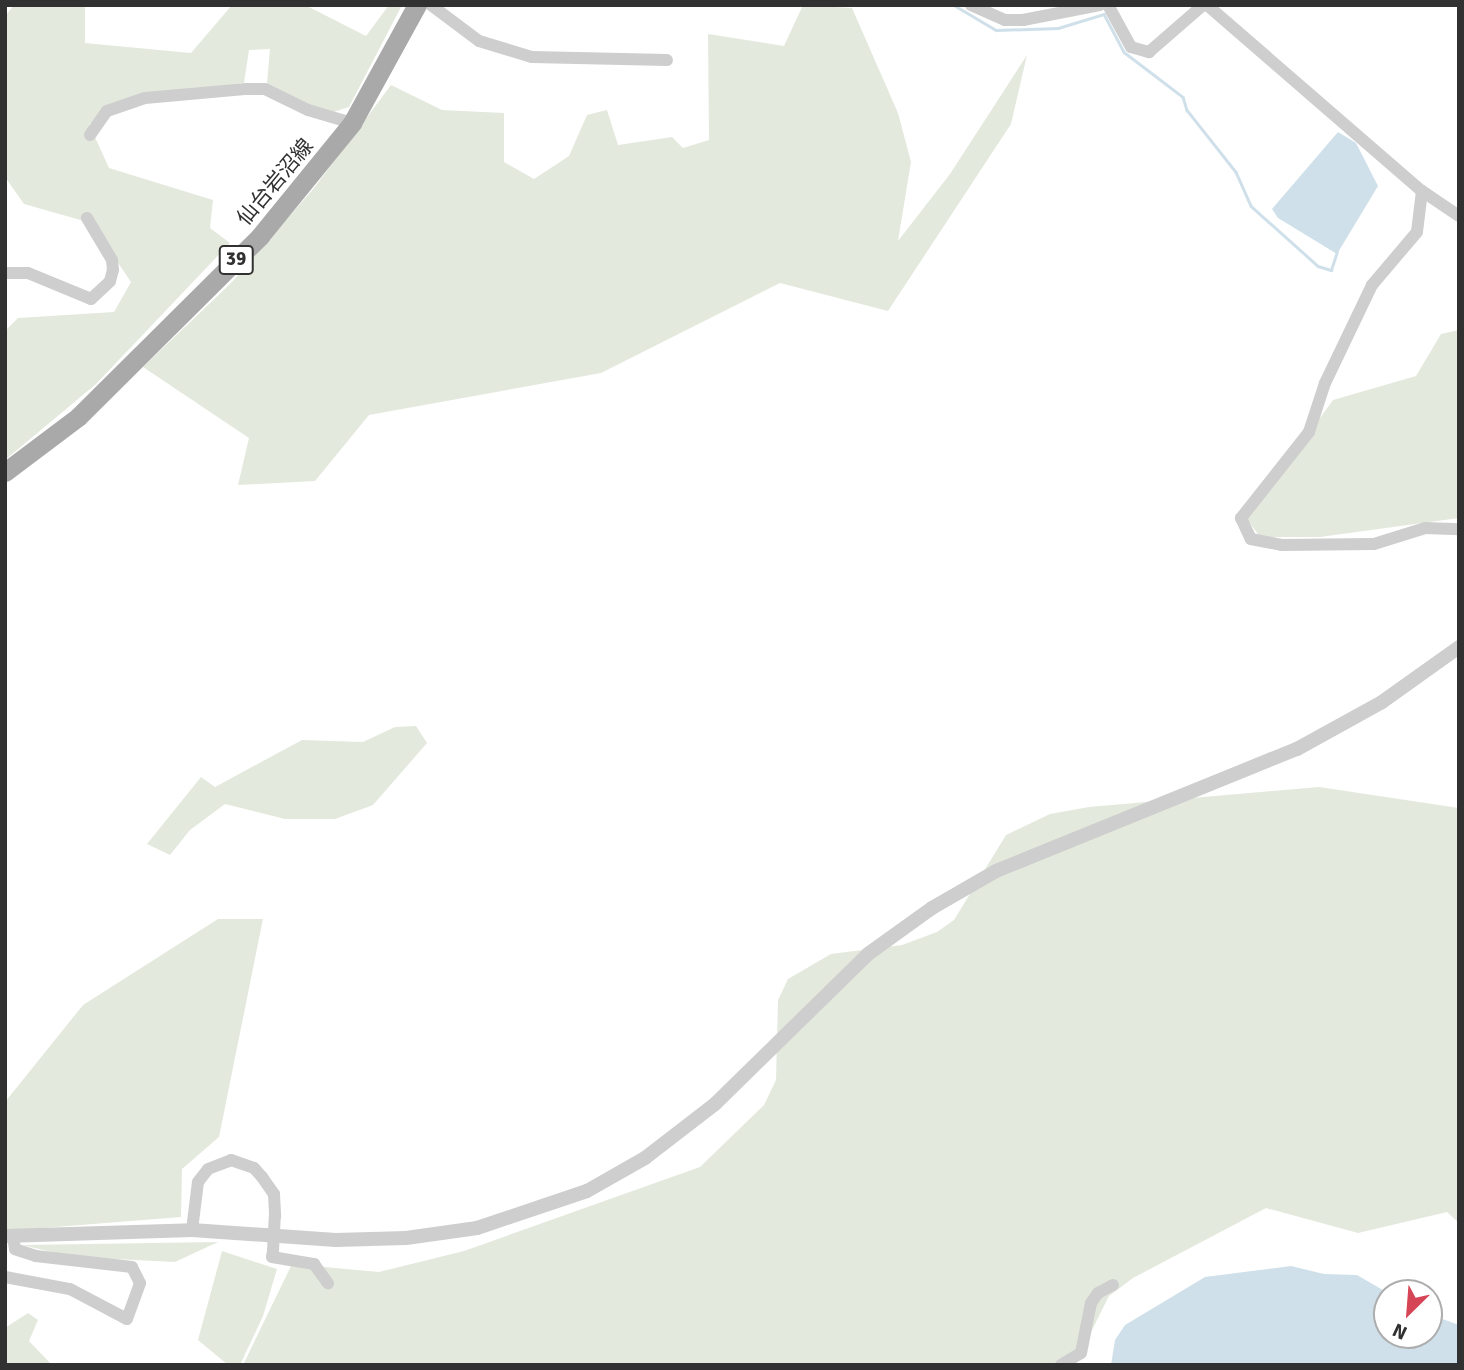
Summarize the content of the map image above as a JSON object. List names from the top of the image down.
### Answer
{
  "streets": {
    "main road": ["仙台岩沼線", "39"]
  },
  "north": "bottom left"
}
